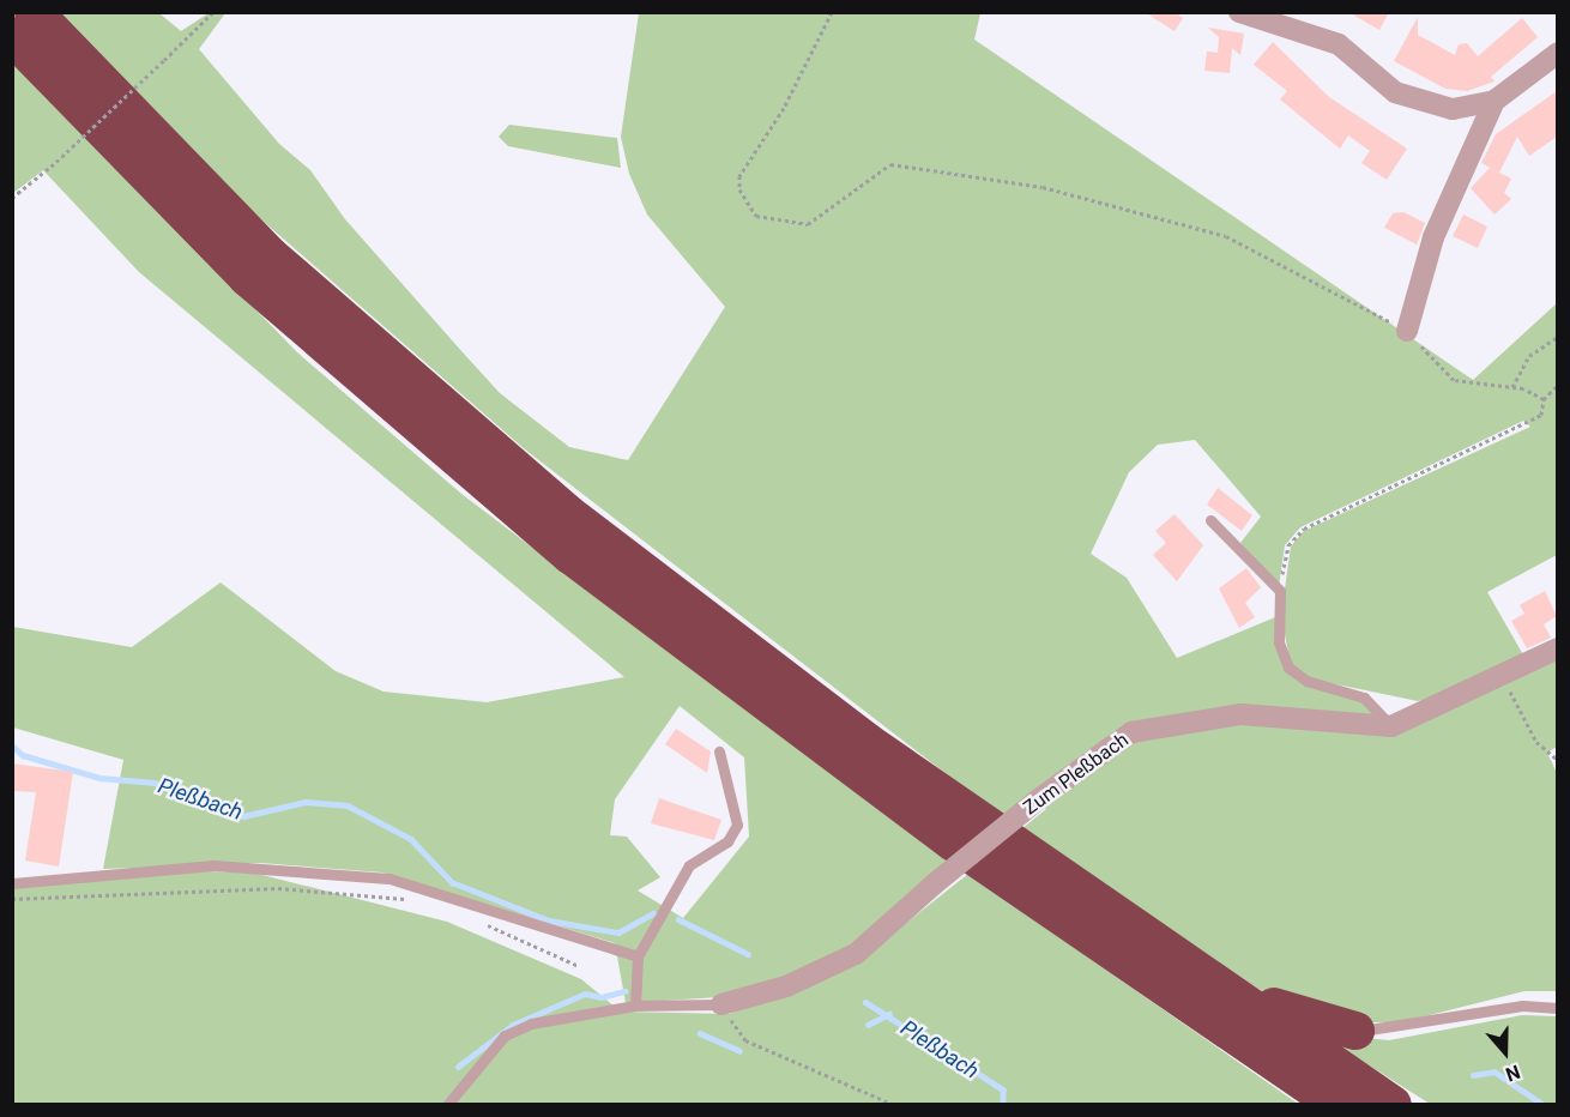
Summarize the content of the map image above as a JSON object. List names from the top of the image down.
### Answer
{
  "streets": {
    "street": ["Zum Pleßbach"]
  },
  "water": ["Pleßbach"],
  "north": "bottom"
}
